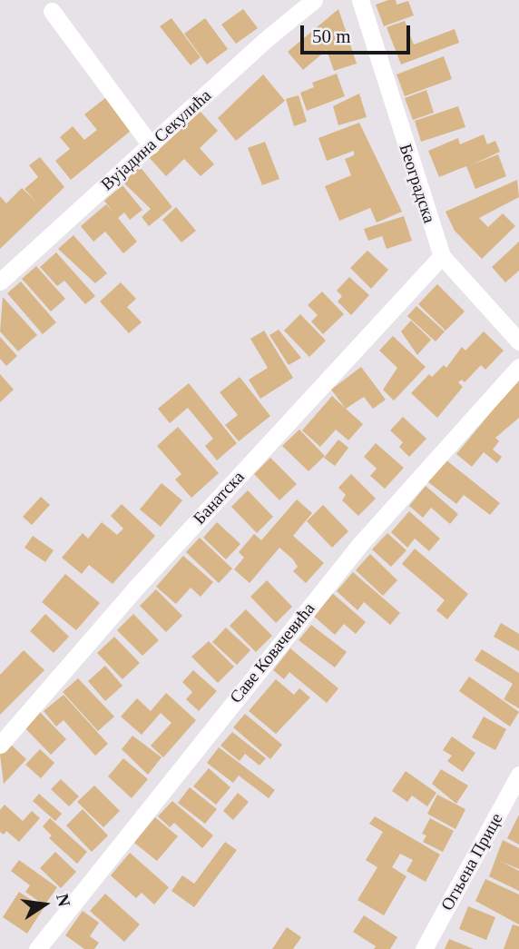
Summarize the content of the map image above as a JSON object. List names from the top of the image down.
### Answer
{
  "streets": {
    "street": [
      "Вујадина Секулића",
      "Београдска",
      "Банатска",
      "Саве Ковачевића",
      "Огњена Прице"
    ]
  },
  "crossings": [
    ["Београдска", "Банатска"]
  ],
  "scale_bar": "50 m",
  "north": "right"
}
